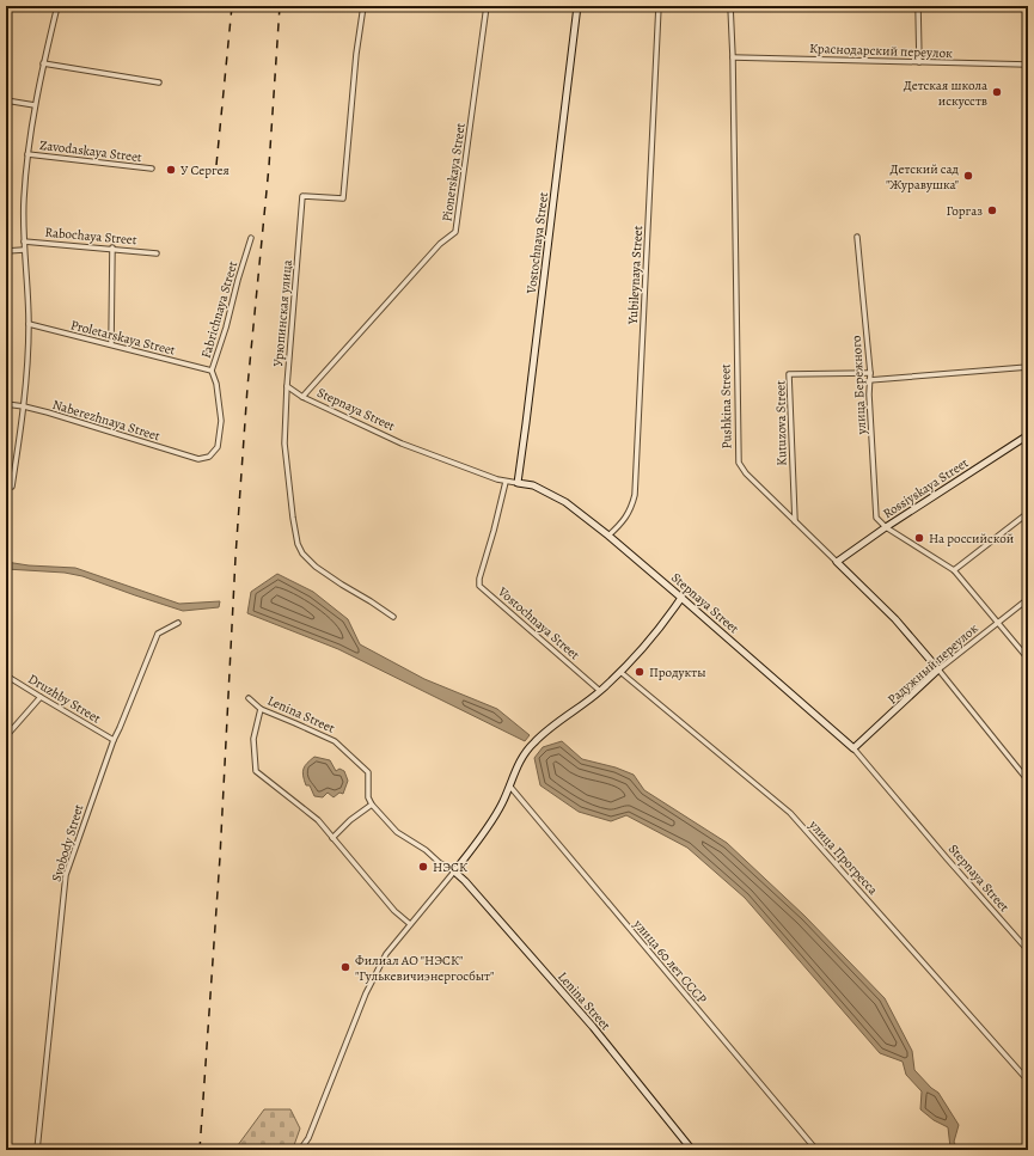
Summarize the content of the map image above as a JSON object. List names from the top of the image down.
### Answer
{
  "streets": {
    "street": [
      "Краснодарский переулок",
      "Zavodaskaya Street",
      "Pionerskaya Street",
      "Rabochaya Street",
      "Vostochnaya Street",
      "Yubileynaya Street",
      "Fabrichnaya Street",
      "Урюпинская улица",
      "Proletarskaya Street",
      "улица Бережного",
      "Pushkina Street",
      "Stepnaya Street",
      "Naberezhnaya Street",
      "Kutuzova Street",
      "Rossiyskaya Street",
      "Радужный переулок",
      "Druzhby Street",
      "Lenina Street",
      "Svobody Street",
      "улица Прогресса",
      "улица 60 лет СССР"
    ]
  },
  "crossings": [
    ["Краснодарский переулок", "Pushkina Street"],
    ["Pionerskaya Street", "Stepnaya Street"],
    ["Vostochnaya Street", "Stepnaya Street"],
    ["Yubileynaya Street", "Stepnaya Street"],
    ["Fabrichnaya Street", "Proletarskaya Street"],
    ["Fabrichnaya Street", "Naberezhnaya Street"],
    ["Урюпинская улица", "Stepnaya Street"],
    ["улица Бережного", "Kutuzova Street"],
    ["улица Бережного", "Rossiyskaya Street"],
    ["Pushkina Street", "Kutuzova Street"],
    ["Pushkina Street", "Rossiyskaya Street"],
    ["Pushkina Street", "Радужный переулок"],
    ["Stepnaya Street", "Радужный переулок"],
    ["Druzhby Street", "Svobody Street"]
  ],
  "places": [
    "Детская школа искусств",
    "У Сергея",
    "Детский сад \"Журавушка\"",
    "Горгаз",
    "На российской",
    "Продукты",
    "НЭСК",
    "Филиал АО \"НЭСК\" \"Гулькевичиэнергосбыт\""
  ]
}
